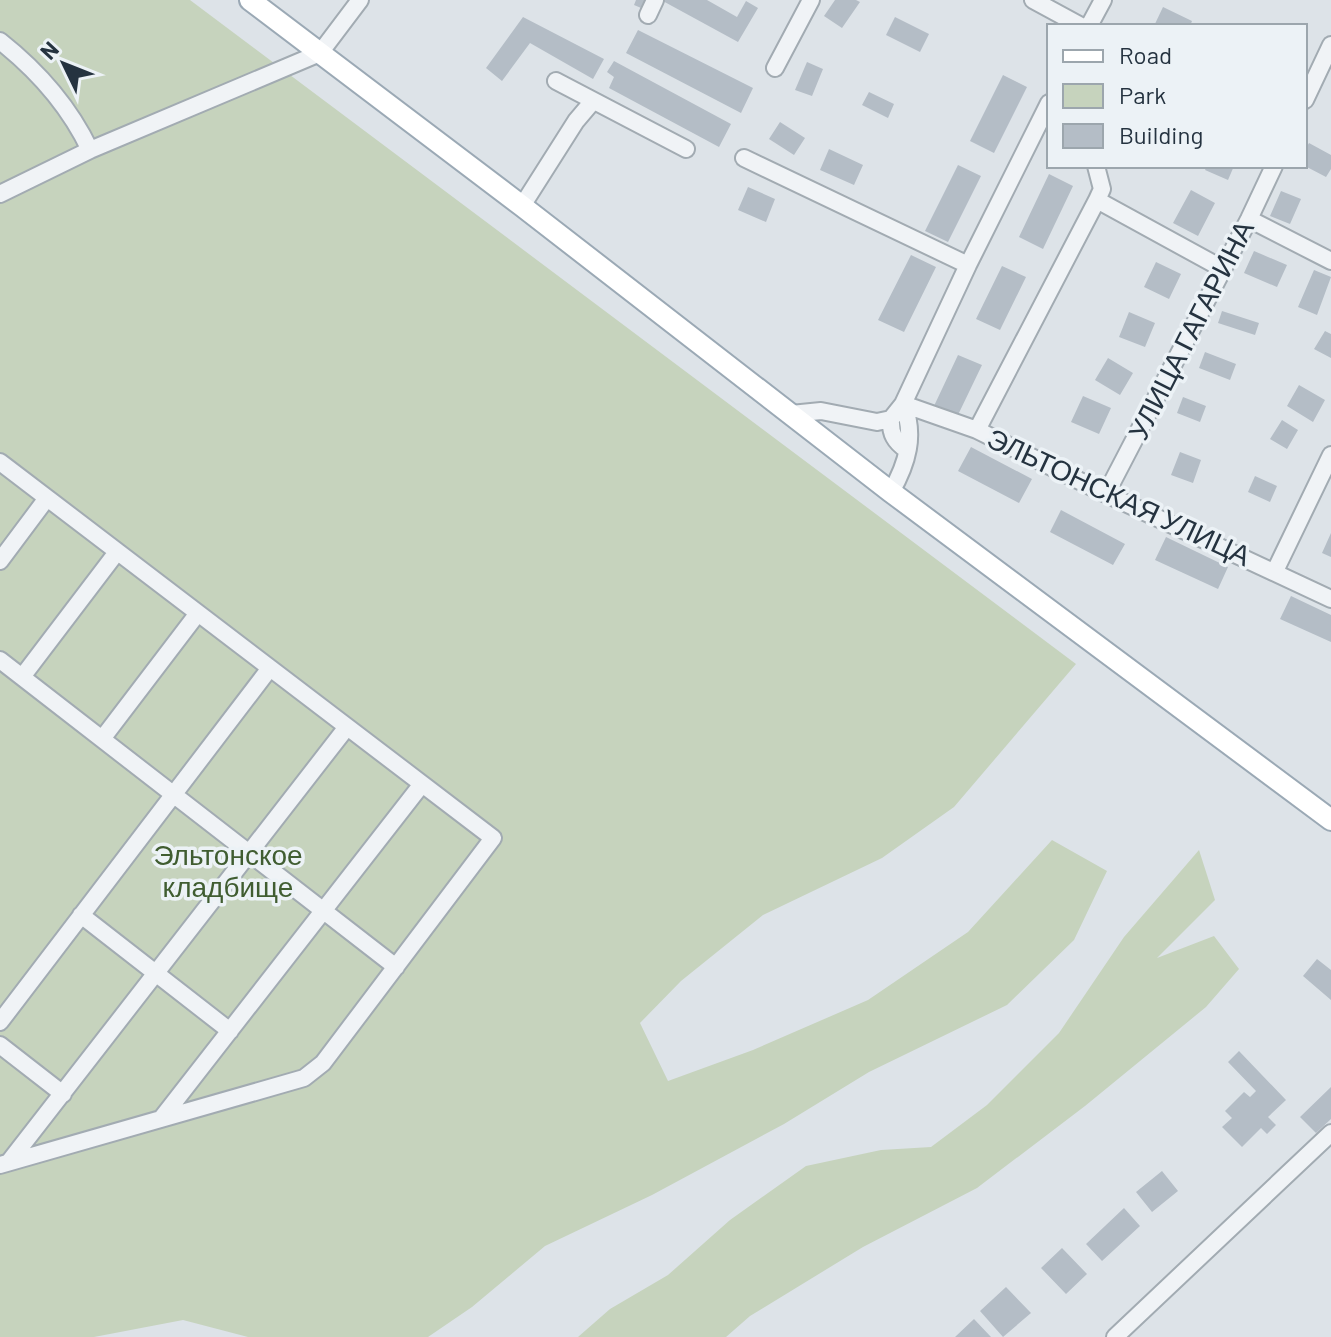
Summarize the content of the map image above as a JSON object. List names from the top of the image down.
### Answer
{
  "streets": {
    "street": ["УЛИЦА ГАГАРИНА", "ЭЛЬТОНСКАЯ УЛИЦА"]
  },
  "crossings": [
    ["УЛИЦА ГАГАРИНА", "ЭЛЬТОНСКАЯ УЛИЦА"]
  ],
  "parks": ["Эльтонское кладбище"],
  "legend": ["Road", "Park", "Building"],
  "north": "top left"
}
